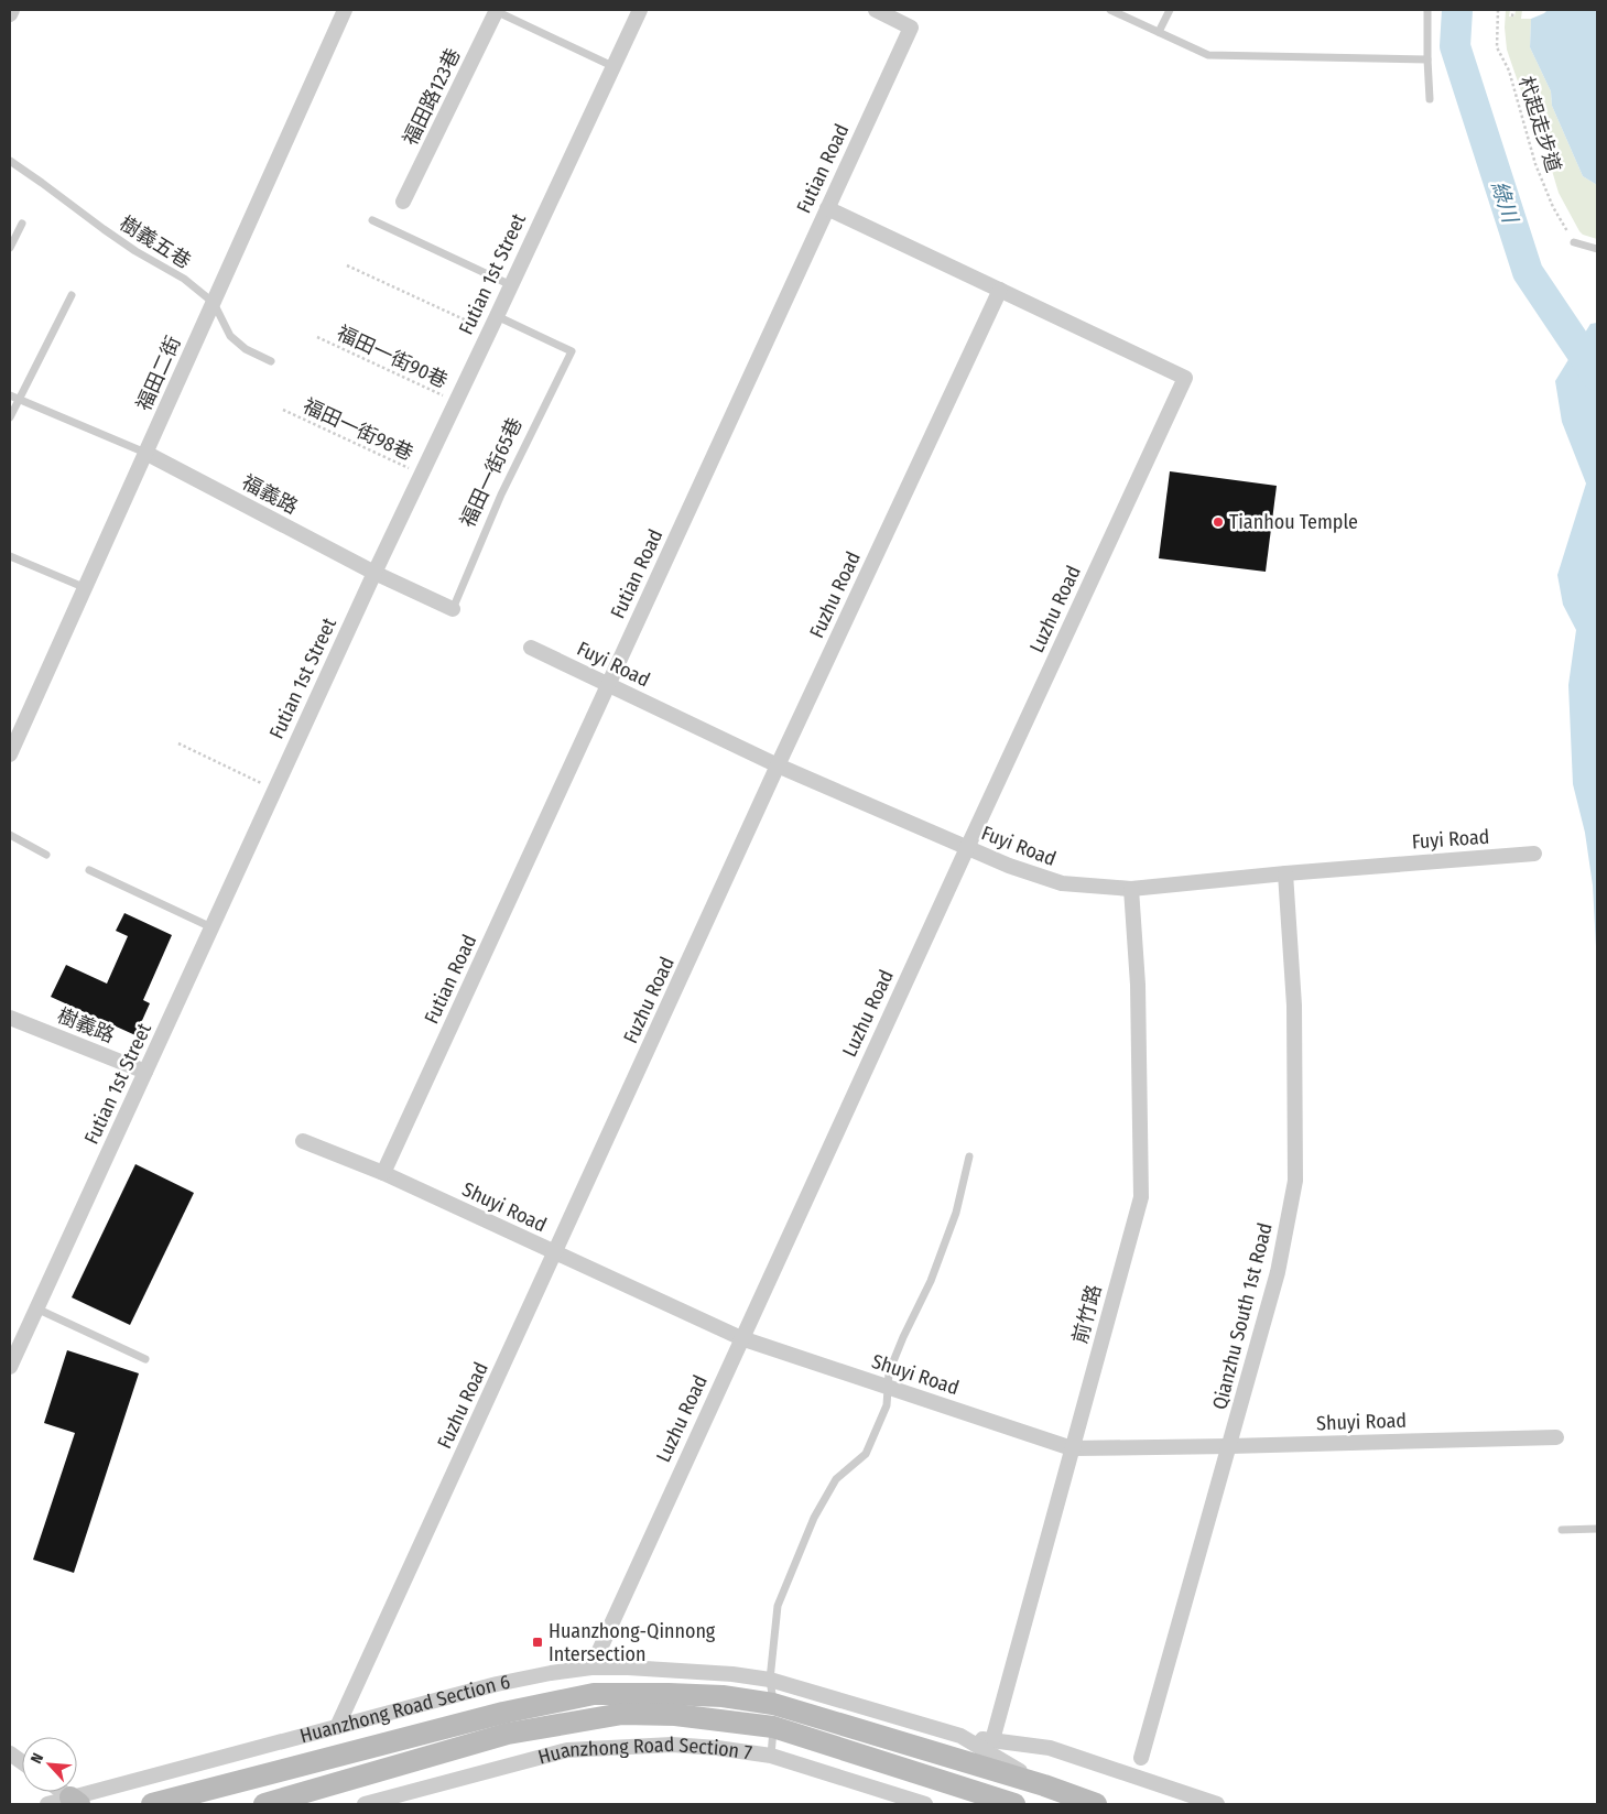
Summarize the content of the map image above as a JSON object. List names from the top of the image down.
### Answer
{
  "streets": {
    "street": [
      "福田路123巷",
      "Futian Road",
      "Futian 1st Street",
      "福田二街",
      "福田一街65巷",
      "福義路",
      "Fuzhu Road",
      "Luzhu Road",
      "Fuyi Road",
      "樹義路",
      "Shuyi Road",
      "前竹路",
      "Qianzhu South 1st Road",
      "Huanzhong Road Section 6",
      "Huanzhong Road Section 7"
    ],
    "lane": ["樹義五巷"],
    "path": ["杙起走步道", "福田一街90巷", "福田一街98巷"]
  },
  "crossings": [
    ["Futian Road", "Fuyi Road"],
    ["Futian Road", "Shuyi Road"],
    ["樹義五巷", "福田二街"],
    ["Futian 1st Street", "福田一街90巷"],
    ["Futian 1st Street", "福田一街98巷"],
    ["Futian 1st Street", "福田一街65巷"],
    ["Futian 1st Street", "福義路"],
    ["Futian 1st Street", "樹義路"],
    ["福田二街", "福義路"],
    ["福田一街65巷", "福義路"],
    ["Fuzhu Road", "Luzhu Road"],
    ["Fuzhu Road", "Fuyi Road"],
    ["Fuzhu Road", "Shuyi Road"],
    ["Fuzhu Road", "Huanzhong Road Section 6"],
    ["Luzhu Road", "Fuyi Road"],
    ["Luzhu Road", "Shuyi Road"],
    ["Luzhu Road", "Huanzhong Road Section 6"],
    ["Fuyi Road", "前竹路"],
    ["Fuyi Road", "Qianzhu South 1st Road"],
    ["Shuyi Road", "前竹路"],
    ["Shuyi Road", "Qianzhu South 1st Road"],
    ["Huanzhong Road Section 6", "Huanzhong Road Section 7"]
  ],
  "water": ["綠川"],
  "places": {
    "other": ["Tianhou Temple"],
    "transit": ["Huanzhong-Qinnong Intersection"]
  },
  "north": "top left"
}
